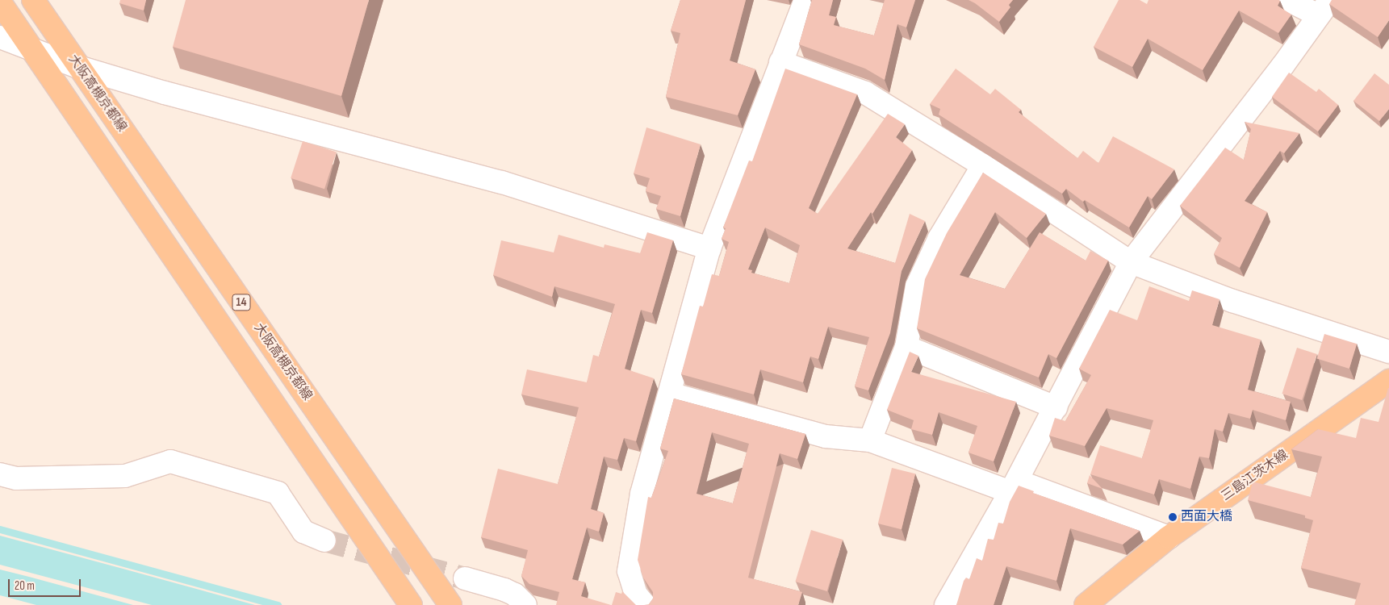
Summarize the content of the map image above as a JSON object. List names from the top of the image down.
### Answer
{
  "streets": {
    "main road": ["大阪高槻京都線", "14", "三島江茨木線"]
  },
  "places": ["西面大橋"],
  "scale_bar": "20 m"
}
